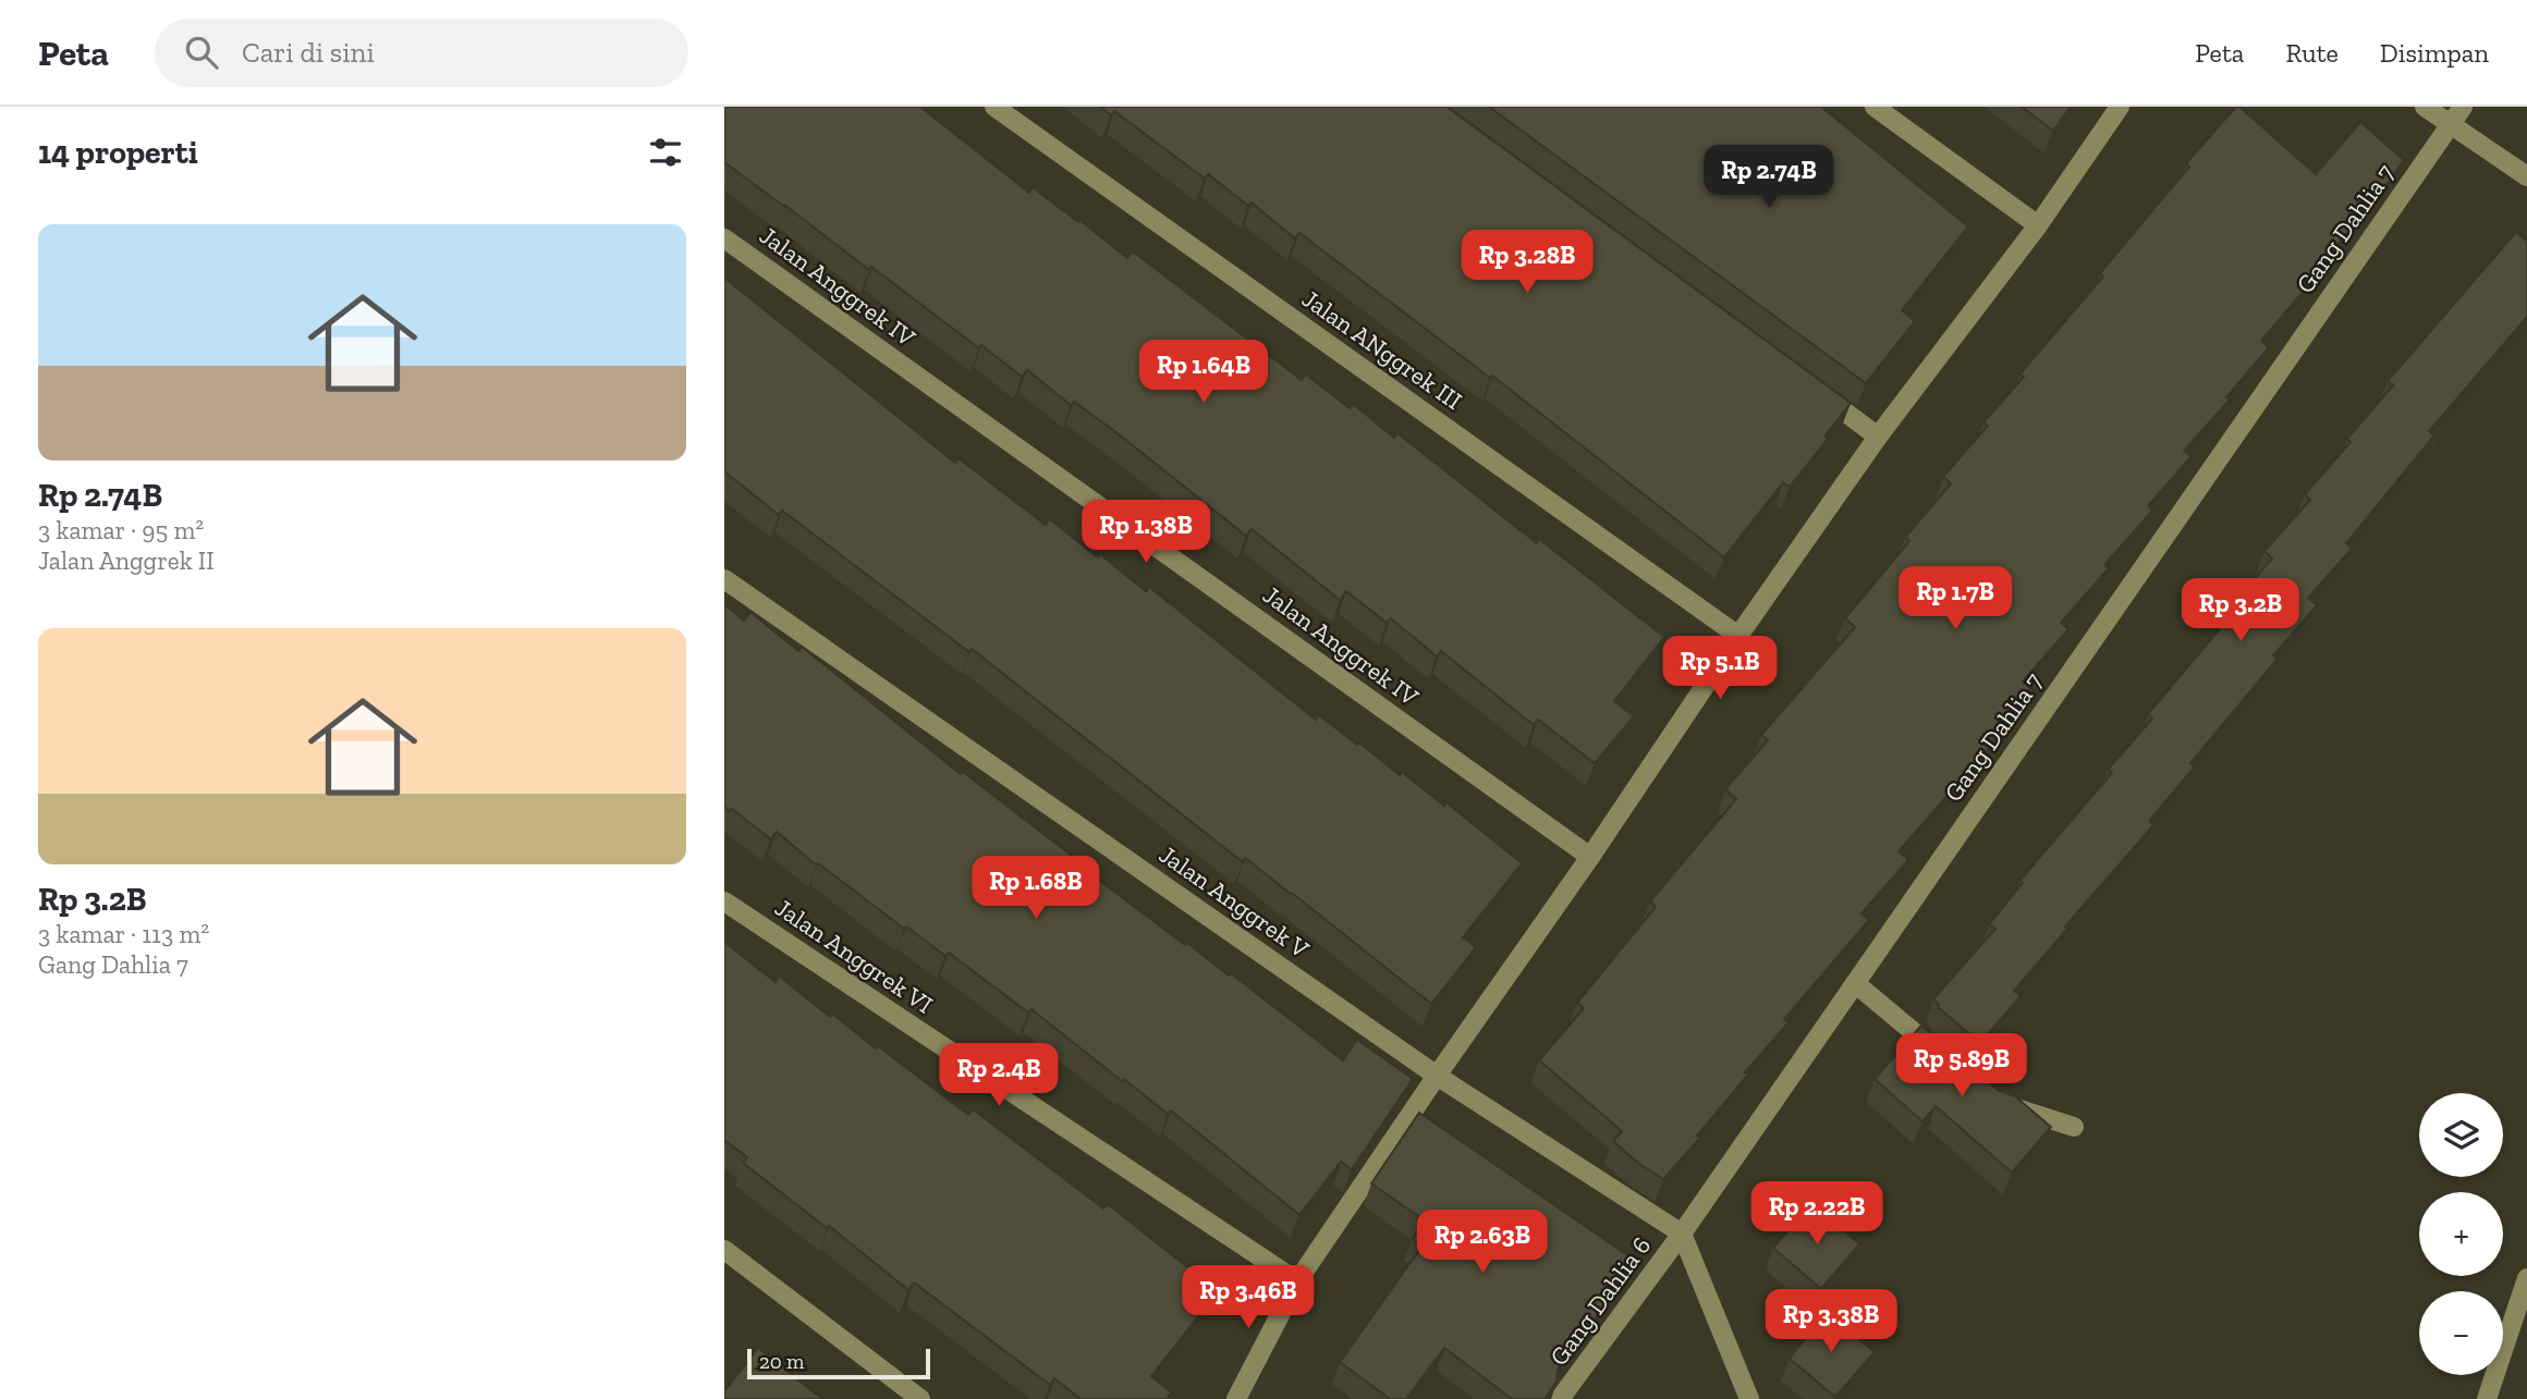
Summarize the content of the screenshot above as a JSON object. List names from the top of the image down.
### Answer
{
  "streets": {
    "street": [
      "Gang Dahlia 7",
      "Jalan Anggrek IV",
      "Jalan ANggrek III",
      "Jalan Anggrek V",
      "Jalan Anggrek VI",
      "Gang Dahlia 6"
    ]
  },
  "crossings": [
    ["Gang Dahlia 7", "Jalan Anggrek V"],
    ["Gang Dahlia 7", "Gang Dahlia 6"],
    ["Jalan Anggrek V", "Gang Dahlia 6"]
  ],
  "scale_bar": "20 m",
  "page": {
    "header": "Peta",
    "search": "Cari di sini",
    "nav": ["Peta", "Rute", "Disimpan"],
    "heading": "14 properti",
    "price": [
      "Rp 2.74B",
      "Rp 3.28B",
      "Rp 1.64B",
      "Rp 1.38B",
      "Rp 1.7B",
      "Rp 3.2B",
      "Rp 5.1B",
      "Rp 1.68B",
      "Rp 5.89B",
      "Rp 2.4B",
      "Rp 2.22B",
      "Rp 2.63B",
      "Rp 3.46B",
      "Rp 3.38B"
    ],
    "list": [
      {
        "name": "Rp 2.74B",
        "note": "3 kamar · 95 m² · Jalan Anggrek II"
      },
      {
        "name": "Rp 3.2B",
        "note": "3 kamar · 113 m² · Gang Dahlia 7"
      }
    ],
    "map_buttons": ["+", "−"],
    "scale": "20 m"
  }
}
